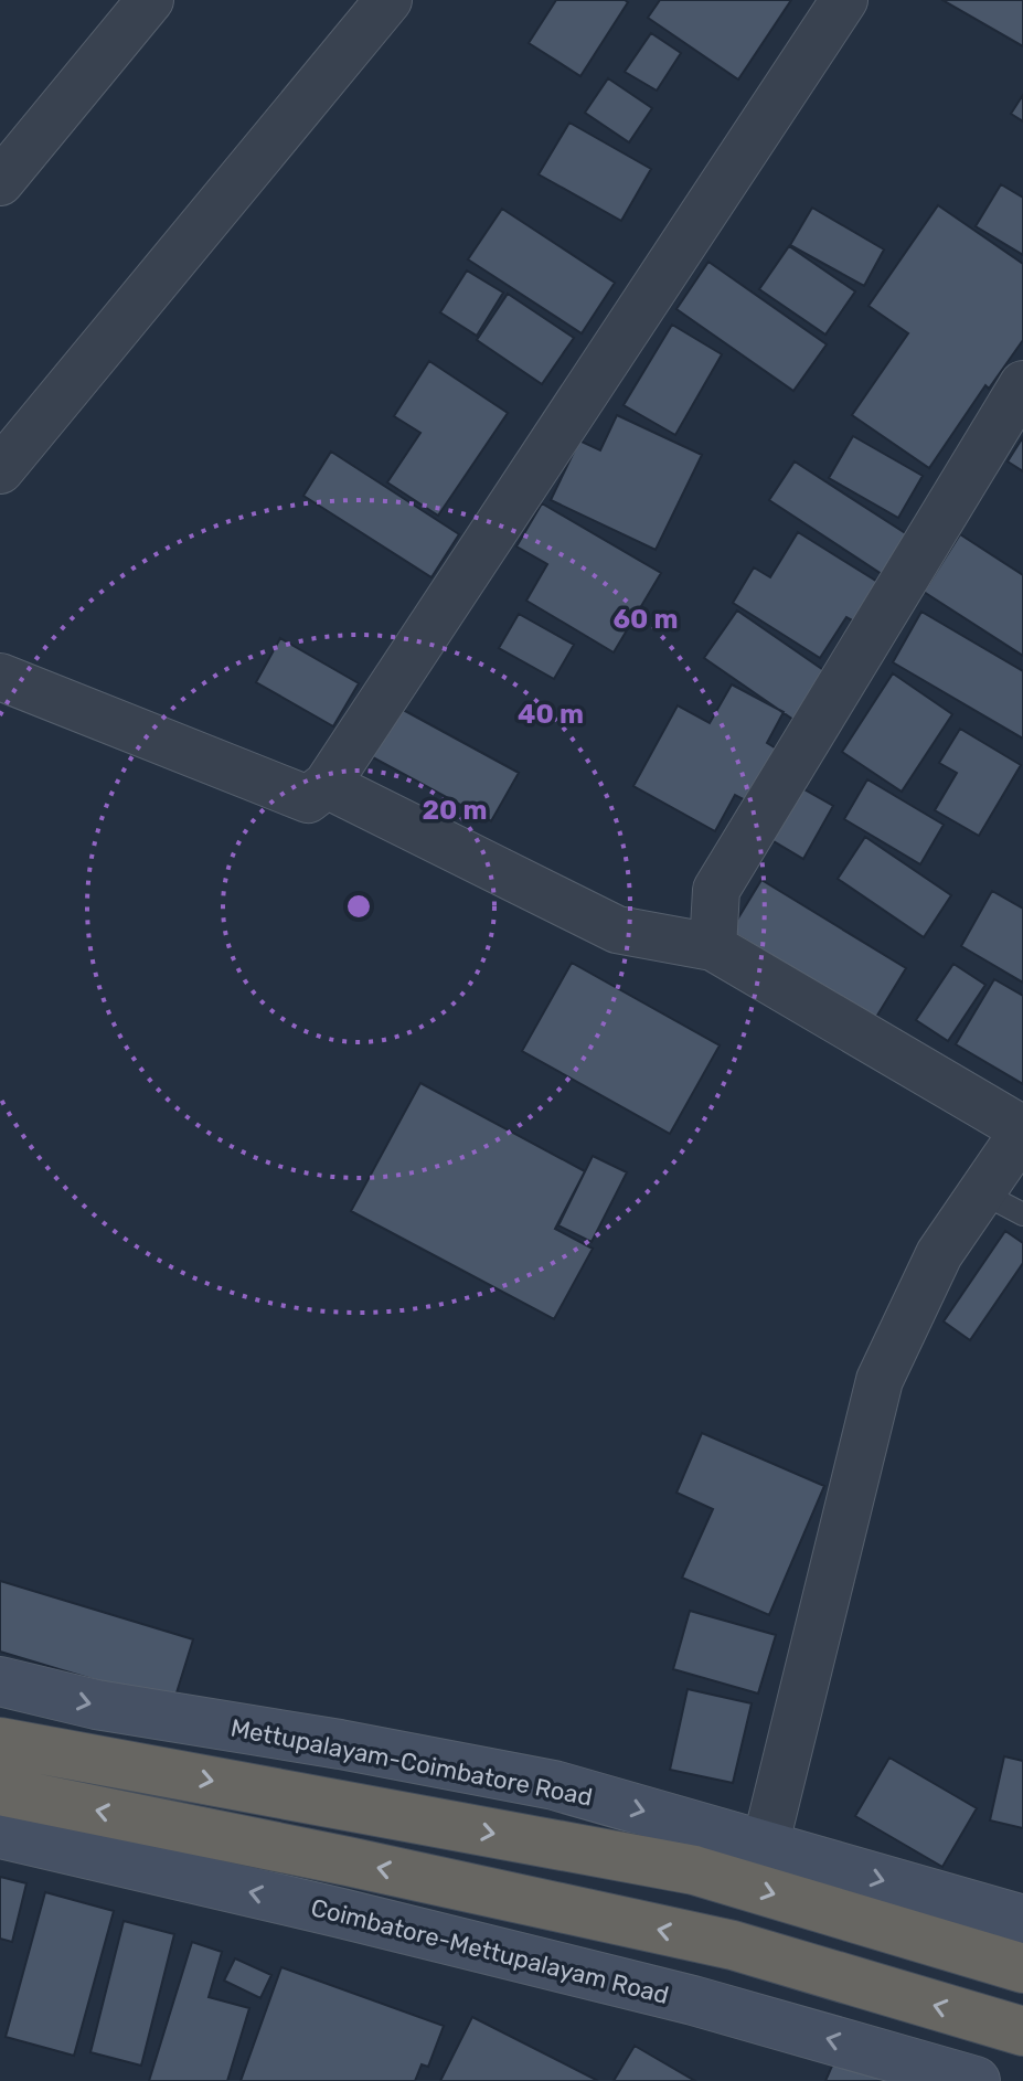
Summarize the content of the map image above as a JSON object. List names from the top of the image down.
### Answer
{
  "streets": {
    "main road": ["Mettupalayam-Coimbatore Road", "Coimbatore-Mettupalayam Road"]
  },
  "one_way": ["Mettupalayam-Coimbatore Road", "Coimbatore-Mettupalayam Road"],
  "rings": ["60 m", "40 m", "20 m"]
}
